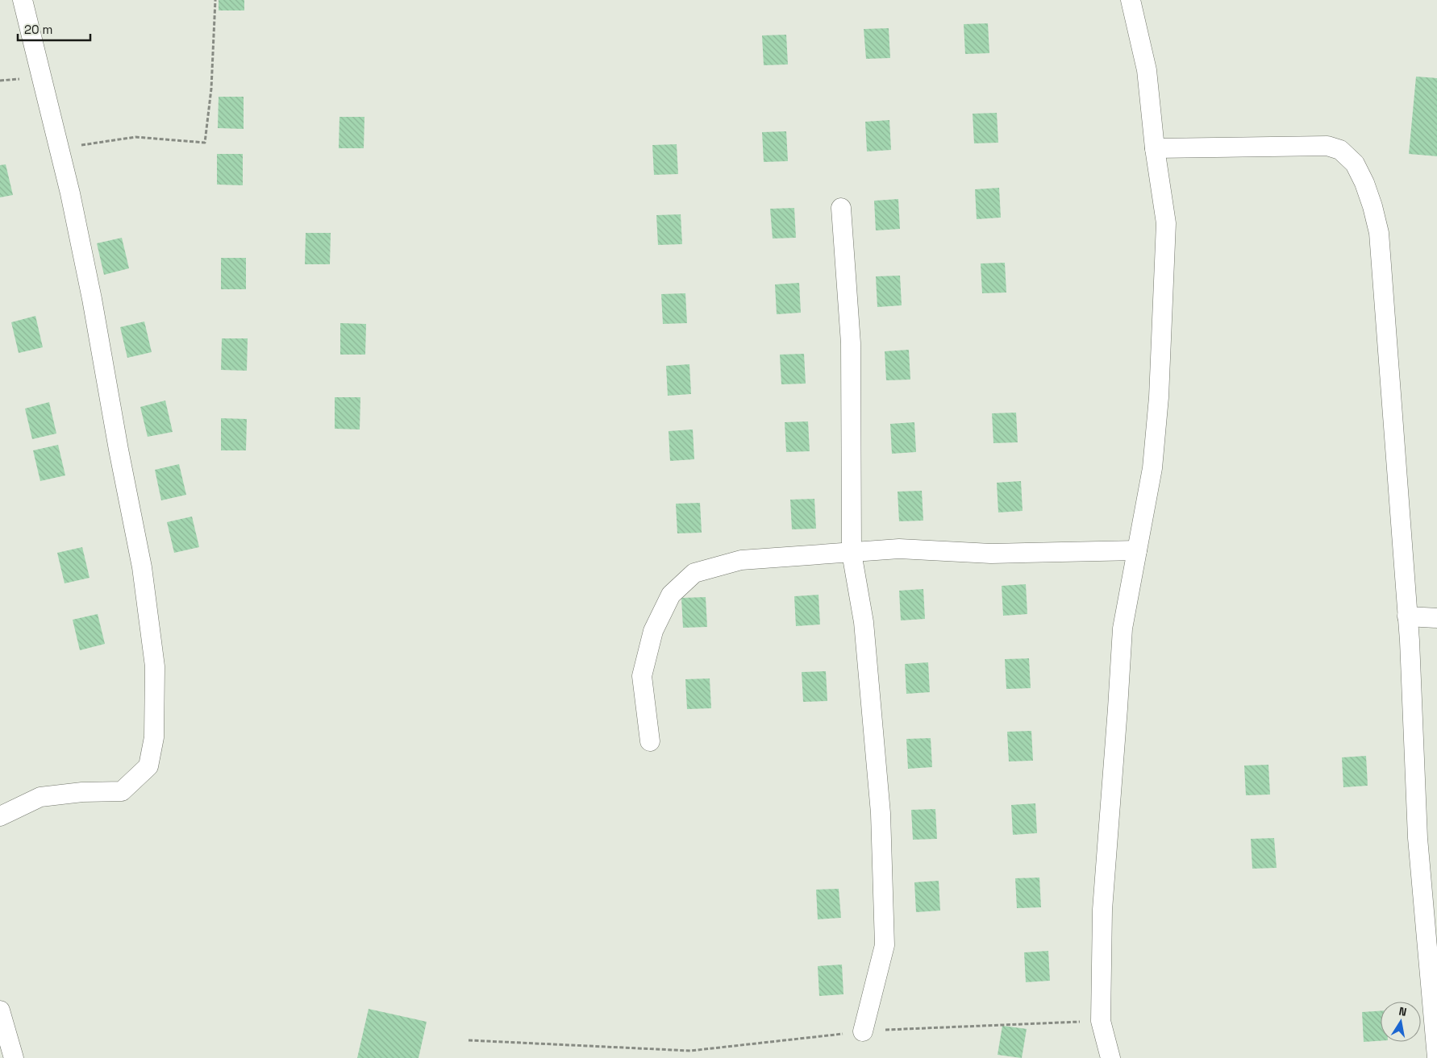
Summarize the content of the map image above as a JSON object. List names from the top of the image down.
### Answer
{
  "scale_bar": "20 m",
  "north": "top"
}
